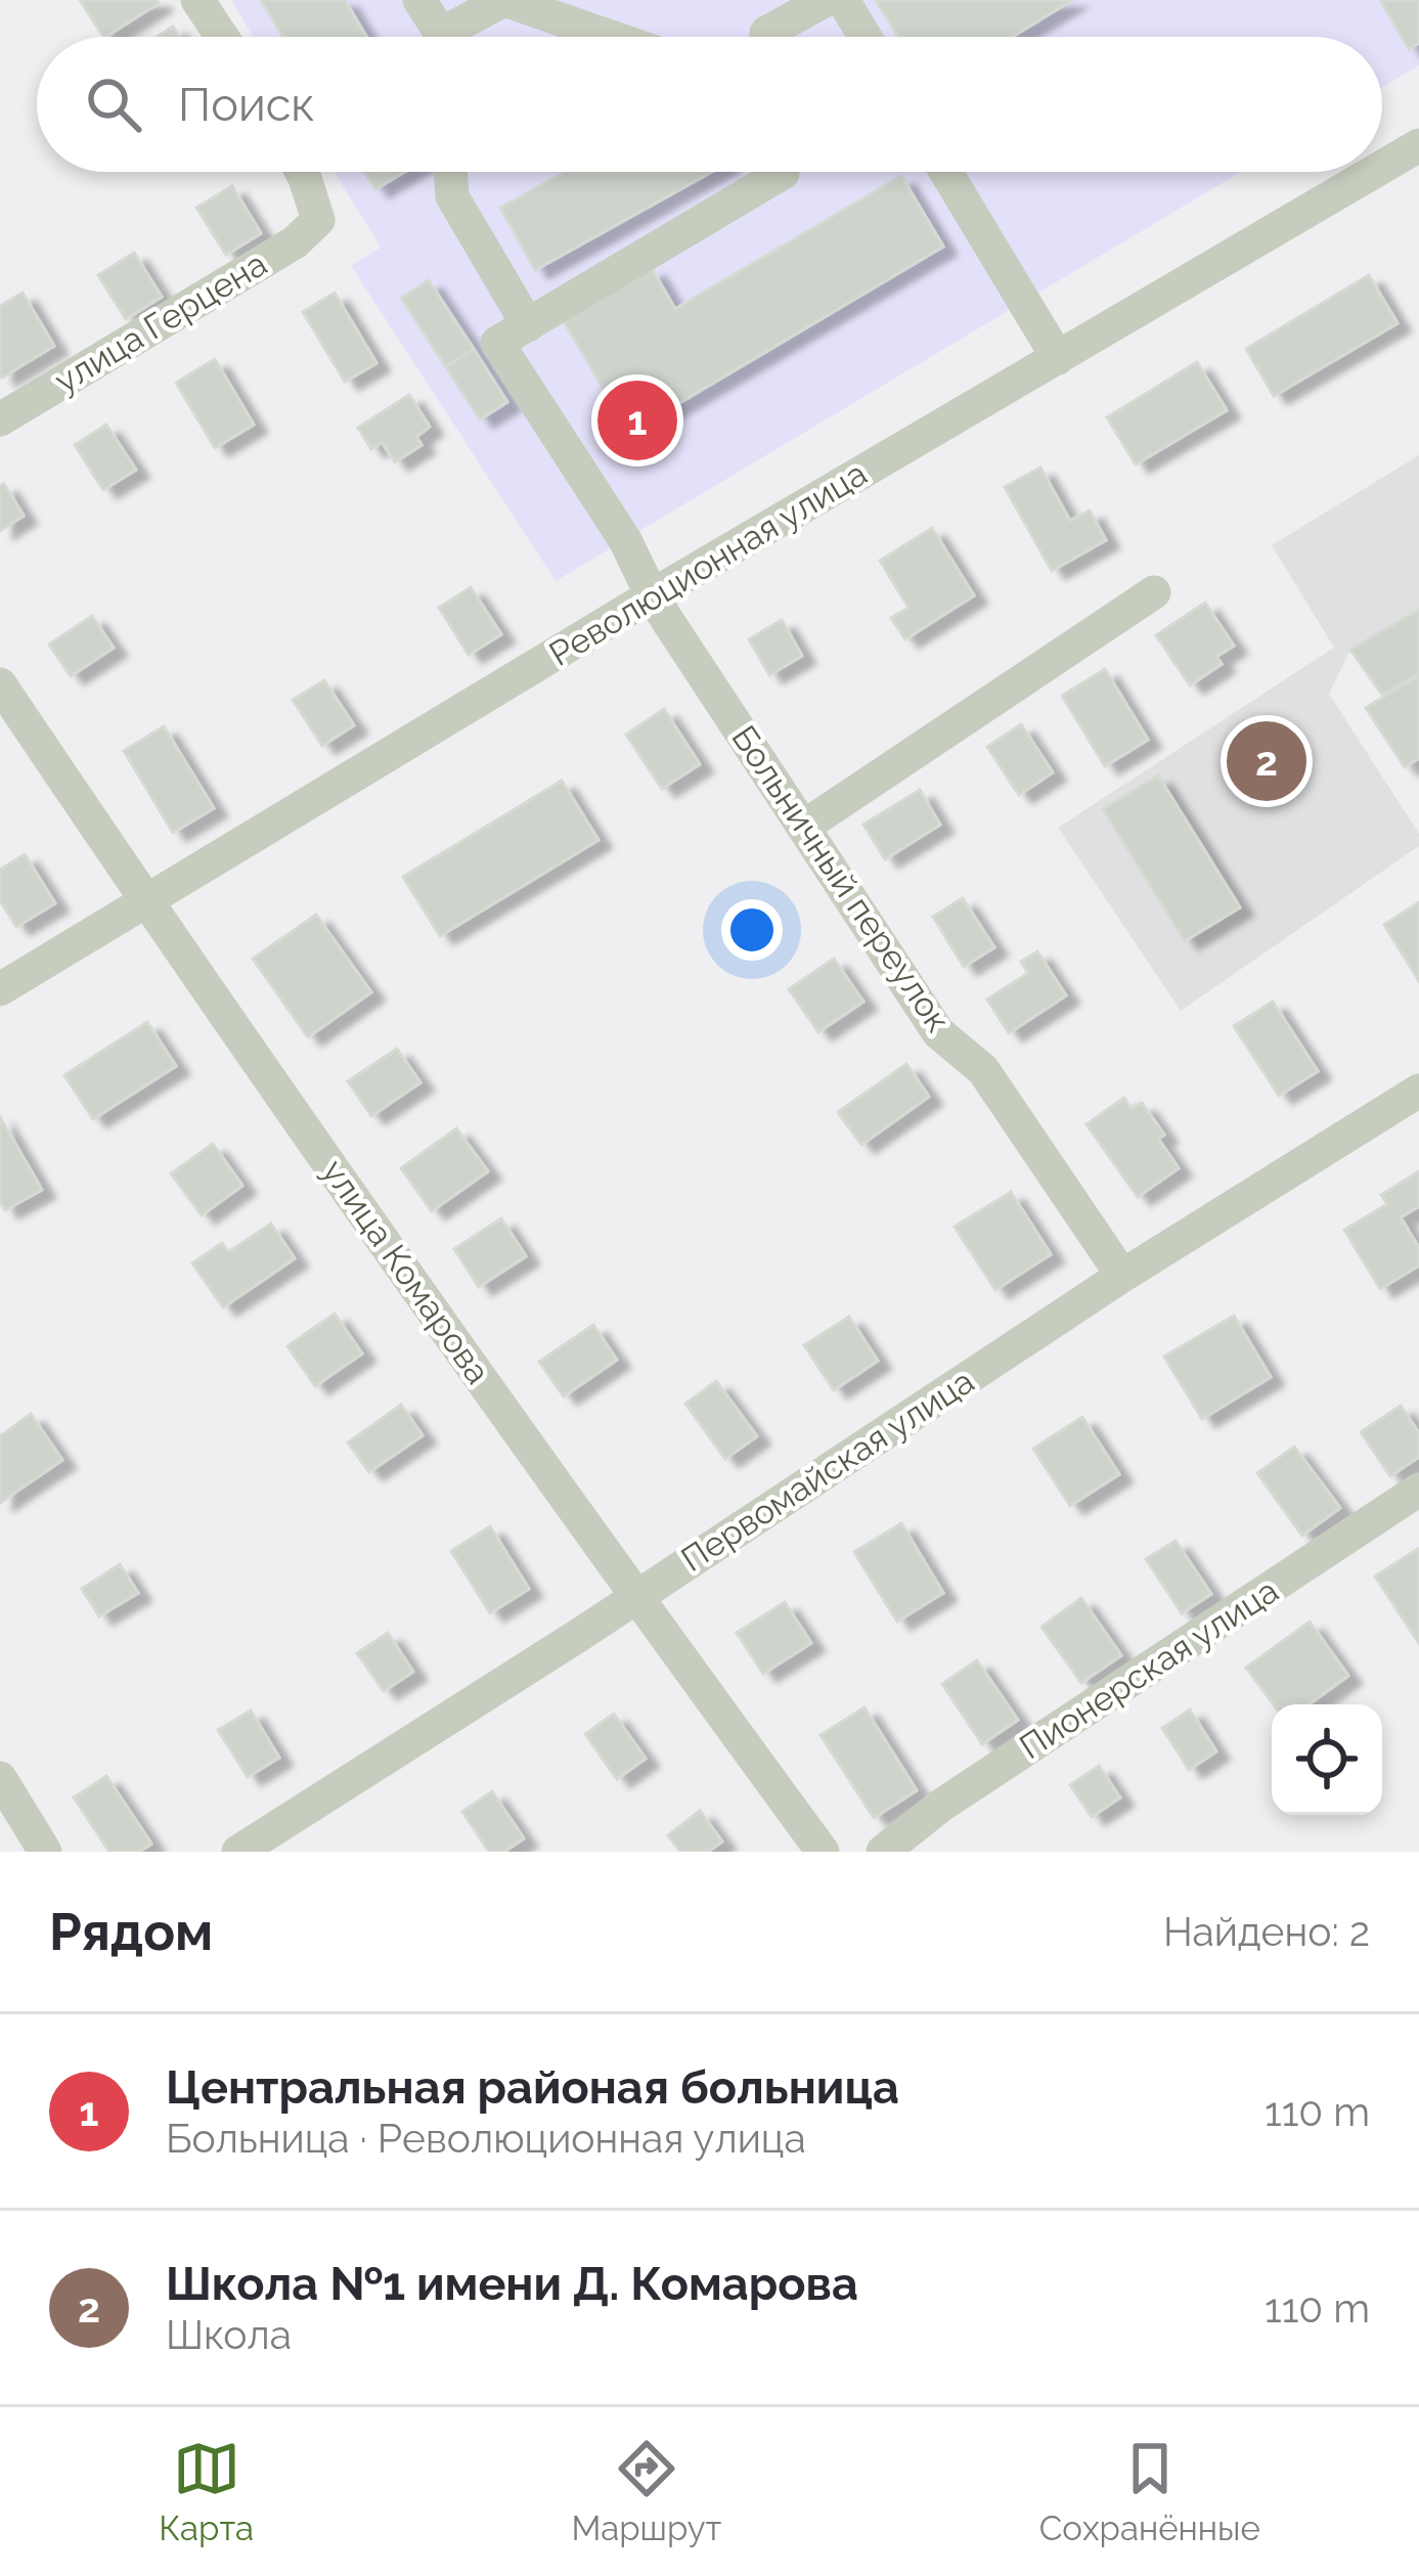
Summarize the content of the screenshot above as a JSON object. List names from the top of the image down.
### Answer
{
  "streets": {
    "street": [
      "улица Герцена",
      "Революционная улица",
      "Больничный переулок",
      "улица Комарова",
      "Первомайская улица",
      "Пионерская улица"
    ]
  },
  "crossings": [
    ["Революционная улица", "Больничный переулок"],
    ["Революционная улица", "улица Комарова"],
    ["Больничный переулок", "Первомайская улица"],
    ["улица Комарова", "Первомайская улица"]
  ],
  "page": {
    "search": "Поиск",
    "pins": ["1", "2"],
    "heading": ["Рядом", "Найдено: 2"],
    "list": [
      {
        "mark": "1",
        "name": "Центральная районая больница",
        "note": "Больница · Революционная улица",
        "value": "110 m"
      },
      {
        "mark": "2",
        "name": "Школа №1 имени Д. Комарова",
        "note": "Школа",
        "value": "110 m"
      }
    ],
    "nav": ["Карта", "Маршрут", "Сохранённые"]
  }
}
